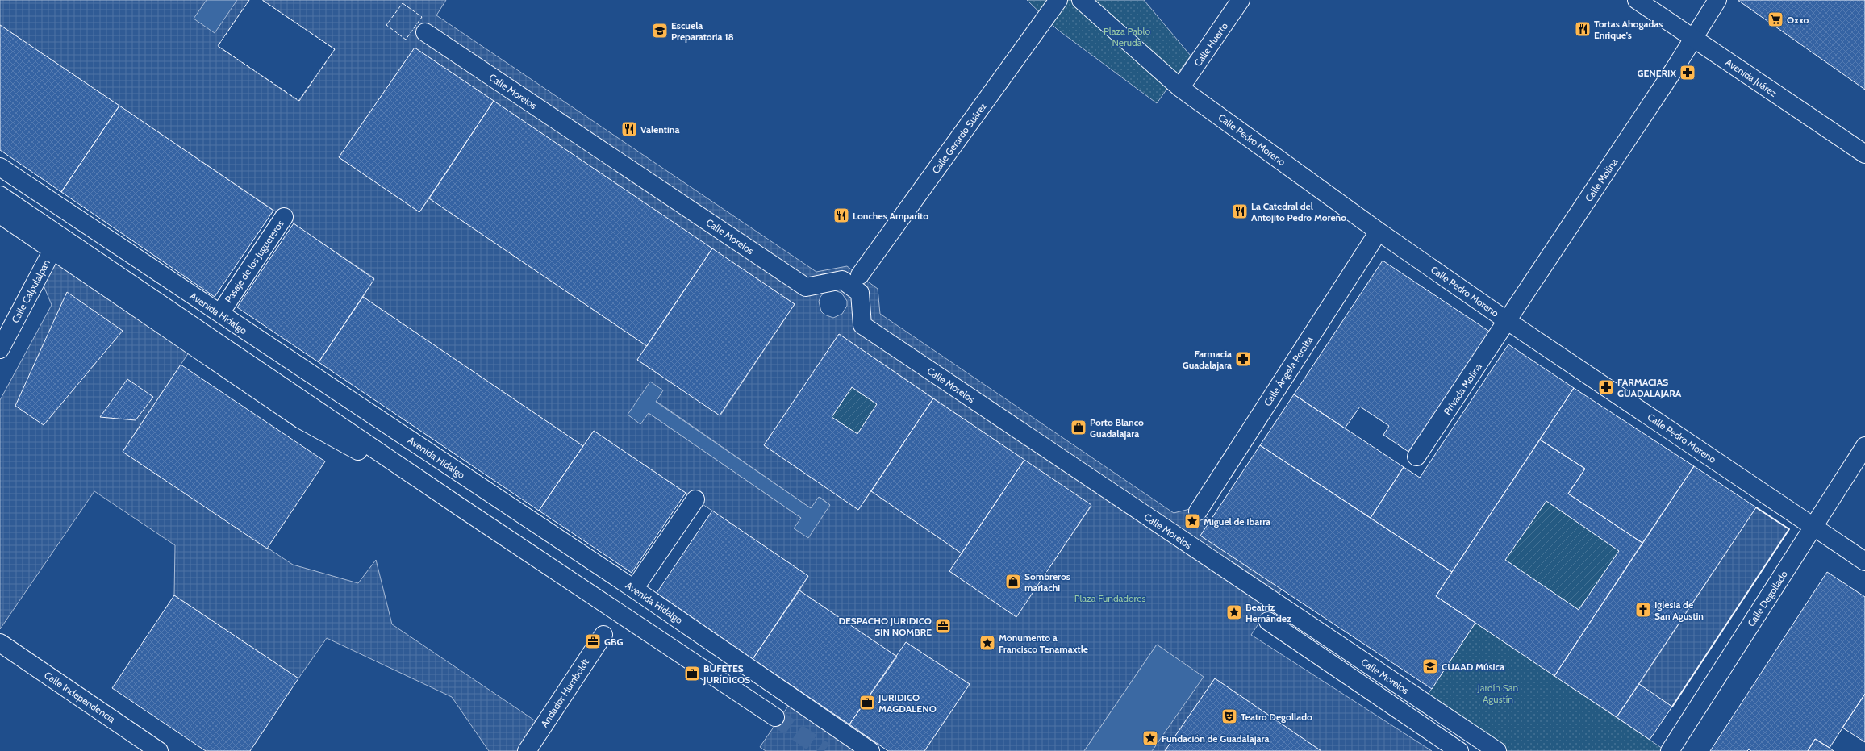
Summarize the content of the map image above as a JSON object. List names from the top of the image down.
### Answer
{
  "streets": {
    "street": [
      "Calle Huerto",
      "Avenida Juárez",
      "Calle Morelos",
      "Calle Gerardo Suárez",
      "Calle Pedro Moreno",
      "Calle Molina",
      "Pasaje de los Jugueteros",
      "Calle Calpulalpan",
      "Avenida Hidalgo",
      "Calle Ángela Peralta",
      "Privada Molina",
      "Calle Degollado",
      "Andador Humboldt",
      "Calle Independencia"
    ]
  },
  "crossings": [
    ["Calle Huerto", "Calle Pedro Moreno"],
    ["Avenida Juárez", "Calle Molina"],
    ["Calle Pedro Moreno", "Calle Molina"],
    ["Calle Pedro Moreno", "Calle Ángela Peralta"],
    ["Calle Pedro Moreno", "Privada Molina"],
    ["Calle Pedro Moreno", "Calle Degollado"],
    ["Calle Molina", "Privada Molina"]
  ],
  "parks": ["Plaza Pablo Neruda", "Plaza Fundadores", "Jardín San Agustín"],
  "places": {
    "supermarket": ["Oxxo"],
    "restaurant": [
      "Tortas Ahogadas Enrique's",
      "Valentina",
      "La Catedral del Antojito Pedro Moreno",
      "Lonches Amparito"
    ],
    "school or university": ["Escuela Preparatoria 18", "CUAAD Música"],
    "pharmacy": ["GENERIX", "Farmacia Guadalajara", "FARMACIAS GUADALAJARA"],
    "shop": ["Porto Blanco Guadalajara", "Sombreros mariachi"],
    "place": [
      "Miguel de Ibarra",
      "Beatriz Hernández",
      "Monumento a Francisco Tenamaxtle",
      "Fundación de Guadalajara"
    ],
    "church": ["Iglesia de San Agustin"],
    "office": [
      "DESPACHO JURIDICO SIN NOMBRE",
      "GBG",
      "BUFETES JURÍDICOS",
      "JURIDICO MAGDALENO"
    ],
    "theatre": ["Teatro Degollado"]
  }
}
